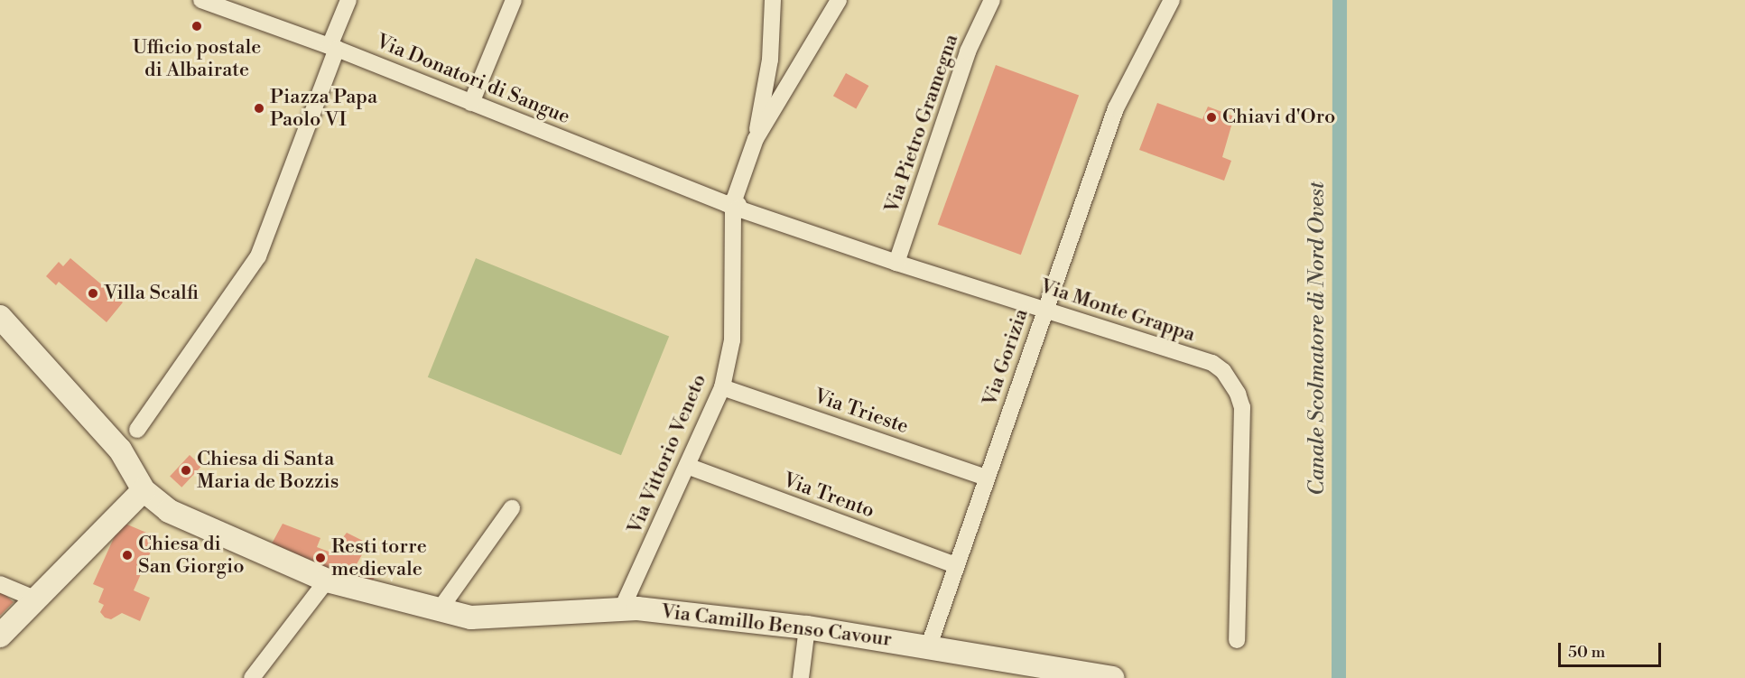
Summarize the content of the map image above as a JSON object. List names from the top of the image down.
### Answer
{
  "streets": {
    "street": [
      "Via Donatori di Sangue",
      "Via Pietro Gramegna",
      "Via Monte Grappa",
      "Via Gorizia",
      "Via Trieste",
      "Via Vittorio Veneto",
      "Via Trento",
      "Via Camillo Benso Cavour"
    ]
  },
  "crossings": [
    ["Via Donatori di Sangue", "Via Monte Grappa"],
    ["Via Donatori di Sangue", "Via Vittorio Veneto"],
    ["Via Pietro Gramegna", "Via Monte Grappa"],
    ["Via Monte Grappa", "Via Gorizia"],
    ["Via Monte Grappa", "Via Vittorio Veneto"],
    ["Via Gorizia", "Via Trieste"],
    ["Via Gorizia", "Via Trento"],
    ["Via Gorizia", "Via Camillo Benso Cavour"],
    ["Via Trieste", "Via Vittorio Veneto"],
    ["Via Vittorio Veneto", "Via Trento"],
    ["Via Vittorio Veneto", "Via Camillo Benso Cavour"]
  ],
  "water": ["Canale Scolmatore di Nord Ovest"],
  "places": [
    "Ufficio postale di Albairate",
    "Piazza Papa Paolo VI",
    "Chiavi d'Oro",
    "Villa Scalfi",
    "Chiesa di Santa Maria de Bozzis",
    "Chiesa di San Giorgio",
    "Resti torre medievale"
  ],
  "scale_bar": "50 m"
}
